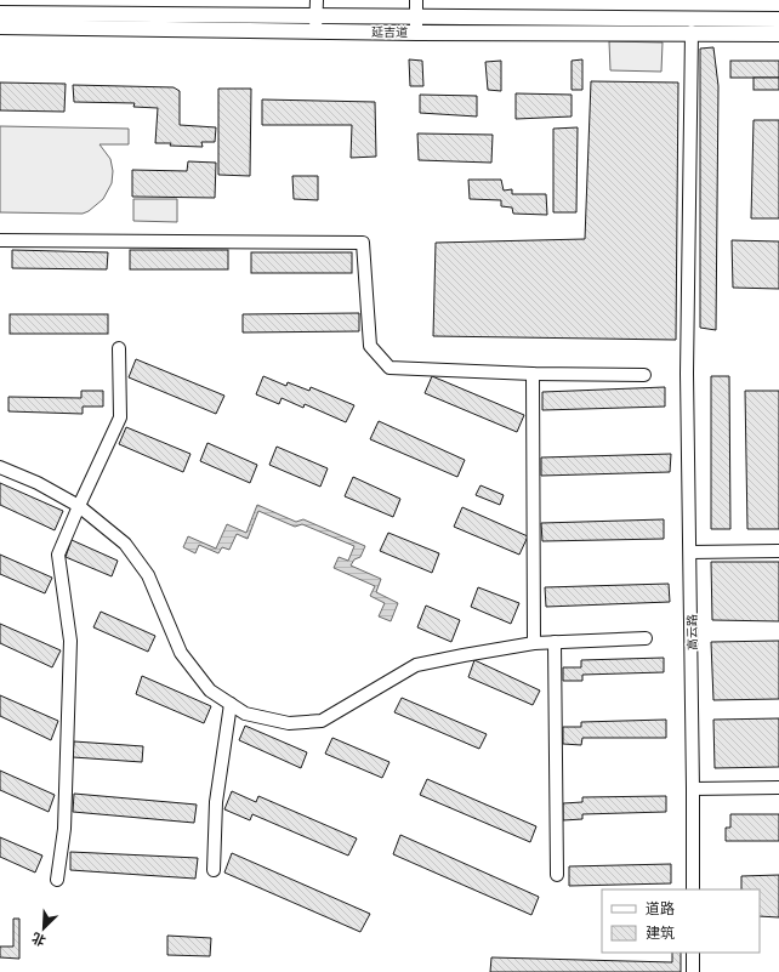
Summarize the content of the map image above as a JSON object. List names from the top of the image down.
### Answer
{
  "streets": {
    "main road": ["延吉道"],
    "street": ["高云路"]
  },
  "crossings": [
    ["延吉道", "高云路"]
  ],
  "legend": ["道路", "建筑"],
  "north": "bottom left"
}
